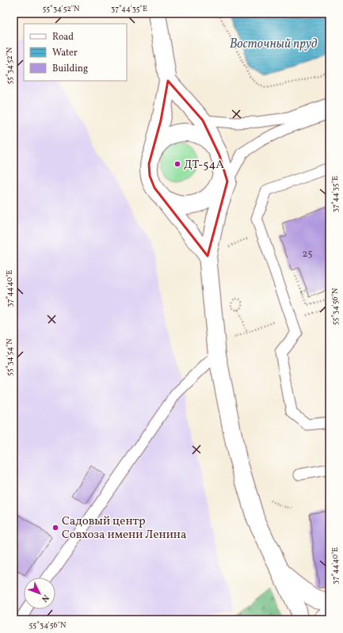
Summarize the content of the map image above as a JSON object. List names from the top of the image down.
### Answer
{
  "water": ["Восточный пруд"],
  "places": ["ДТ-54А", "Садовый центр Совхоза имени Ленина"],
  "house_numbers": ["25"],
  "legend": ["Road", "Water", "Building"],
  "north": "bottom right",
  "coordinates": [
    "55°34'52\"N",
    "37°44'35\"E",
    "37°44'40\"E",
    "55°34'56\"N",
    "55°34'54\"N"
  ]
}
